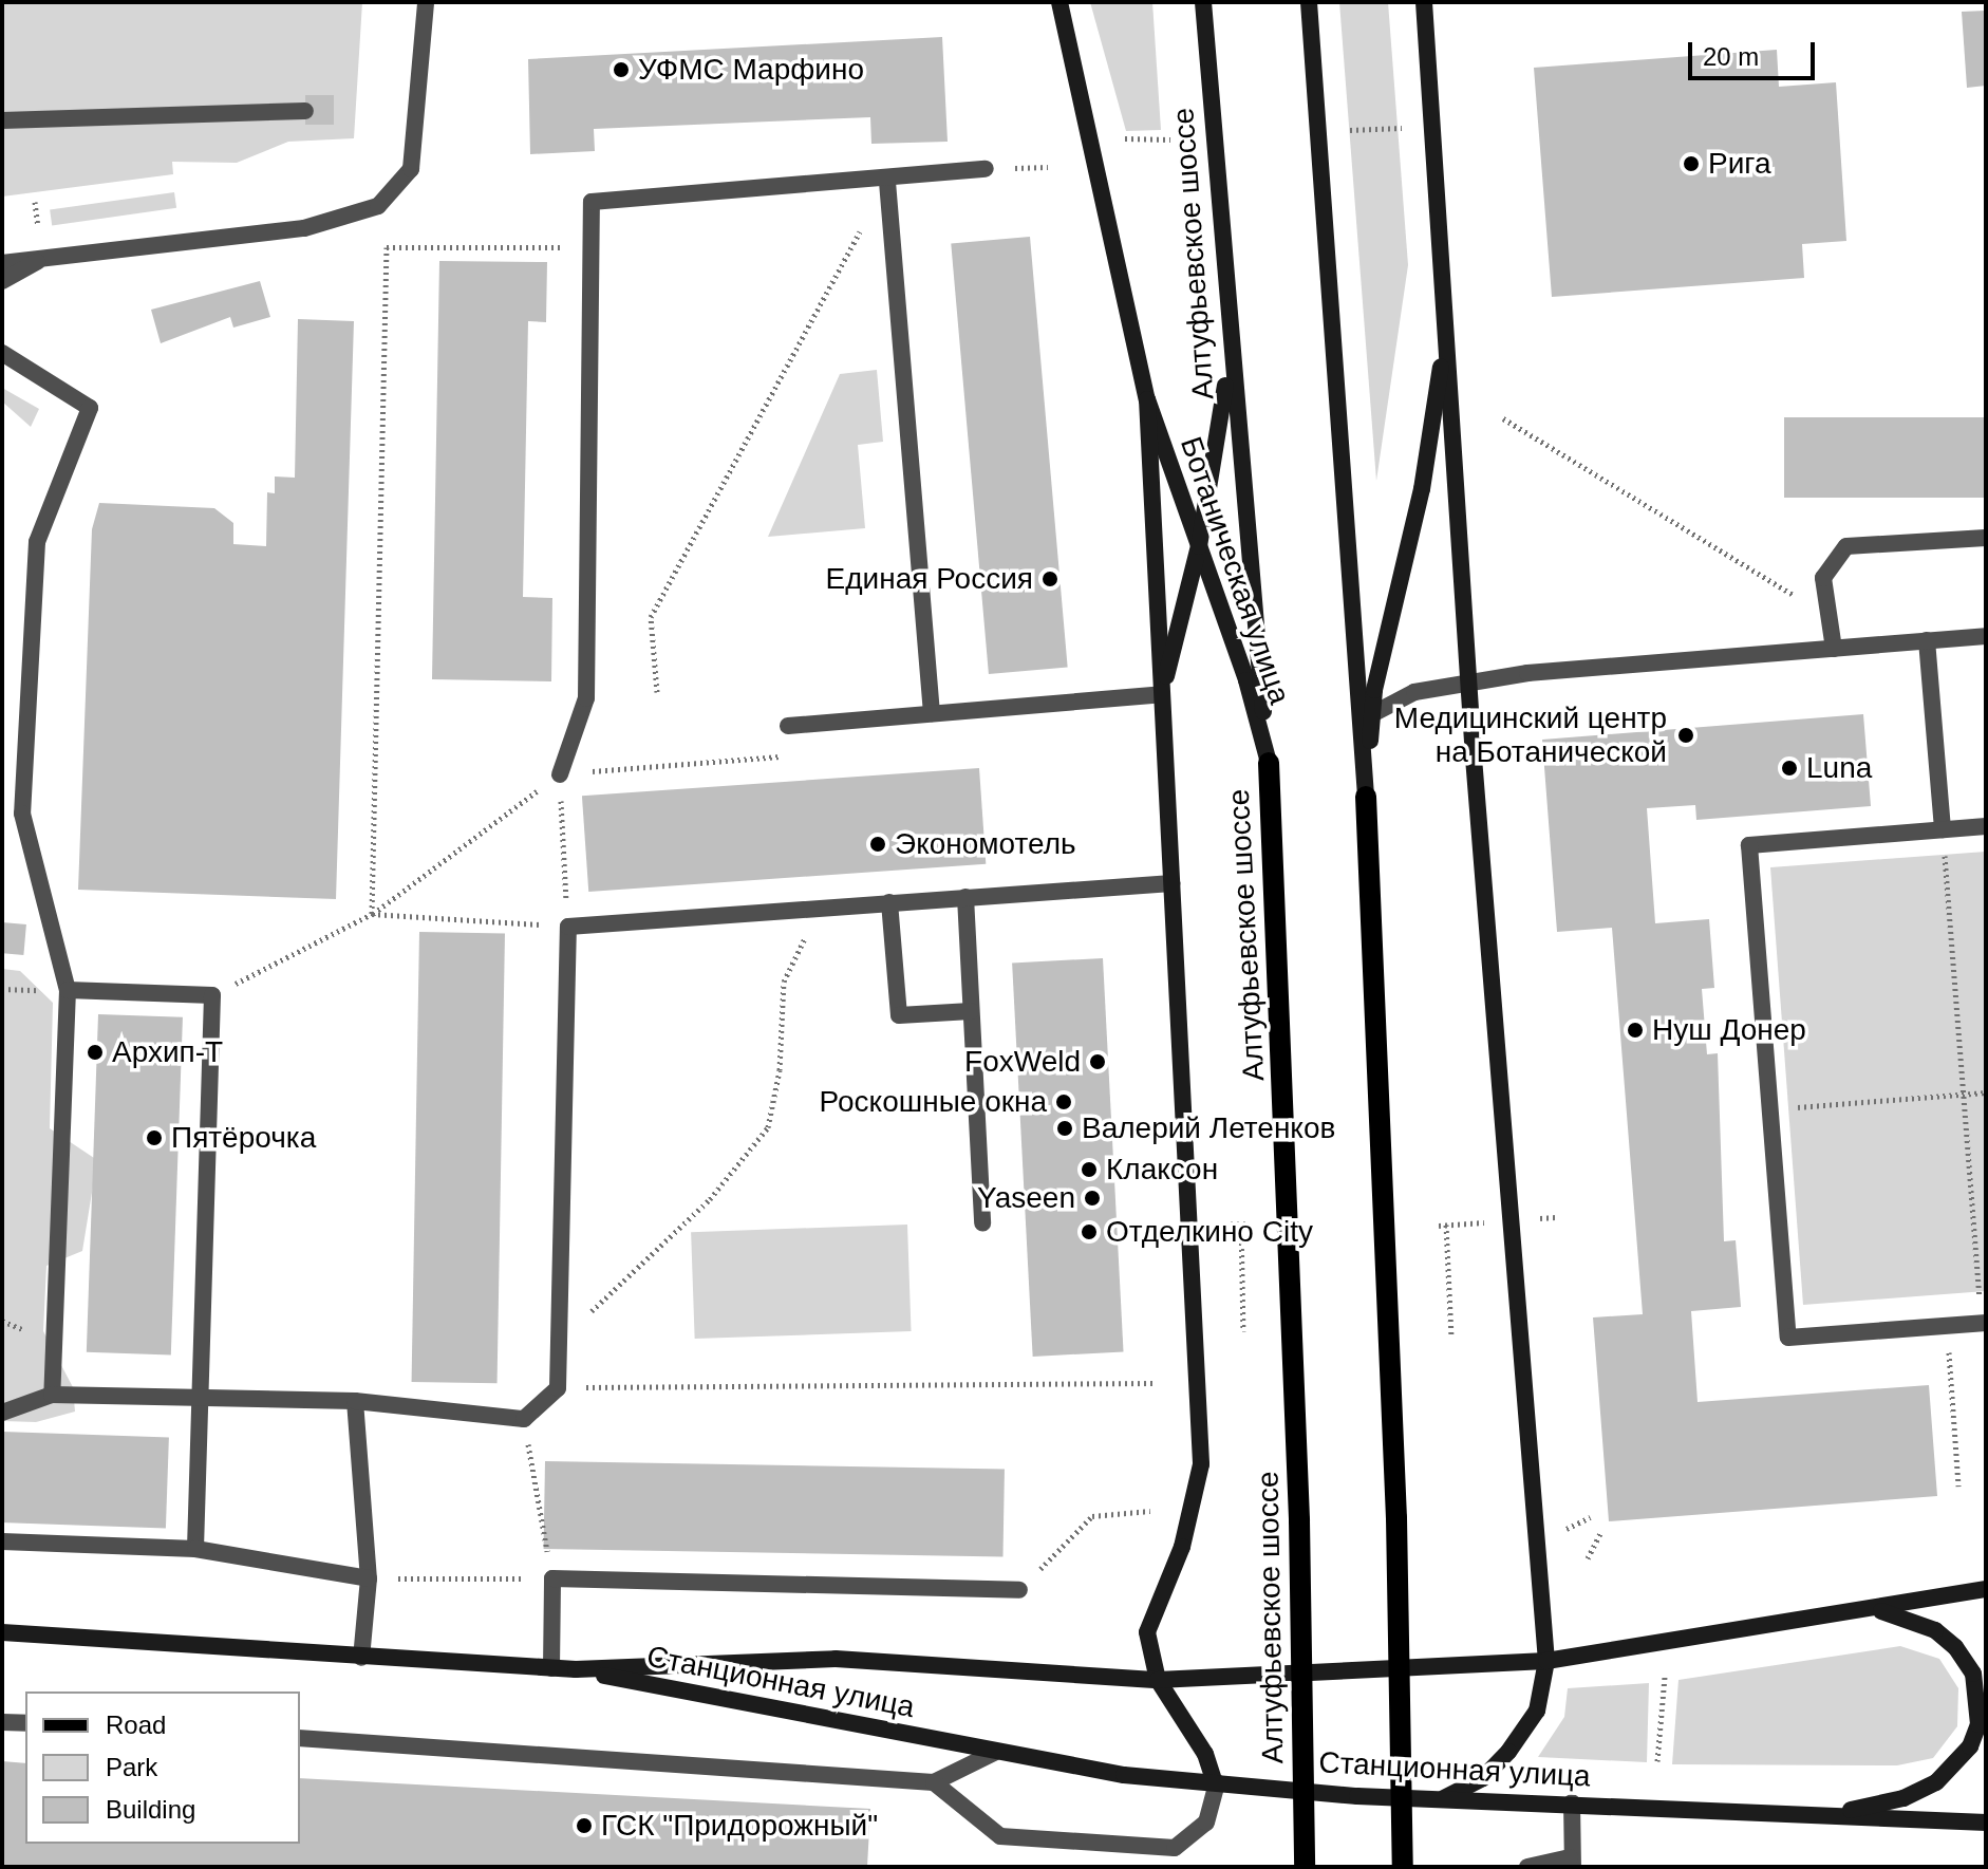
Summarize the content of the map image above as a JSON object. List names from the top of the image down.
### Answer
{
  "streets": {
    "main road": ["Алтуфьевское шоссе", "Ботаническая улица", "Станционная улица"]
  },
  "crossings": [
    ["Алтуфьевское шоссе", "Ботаническая улица"]
  ],
  "places": [
    "УФМС Марфино",
    "Рига",
    "Единая Россия",
    "Медицинский центр на Ботанической",
    "Luna",
    "Экономотель",
    "Нуш Донер",
    "Архип-Т",
    "FoxWeld",
    "Роскошные окна",
    "Валерий Летенков",
    "Пятёрочка",
    "Клаксон",
    "Yaseen",
    "Отделкино City",
    "ГСК \"Придорожный\""
  ],
  "legend": ["Road", "Park", "Building"],
  "scale_bar": "20 m"
}
